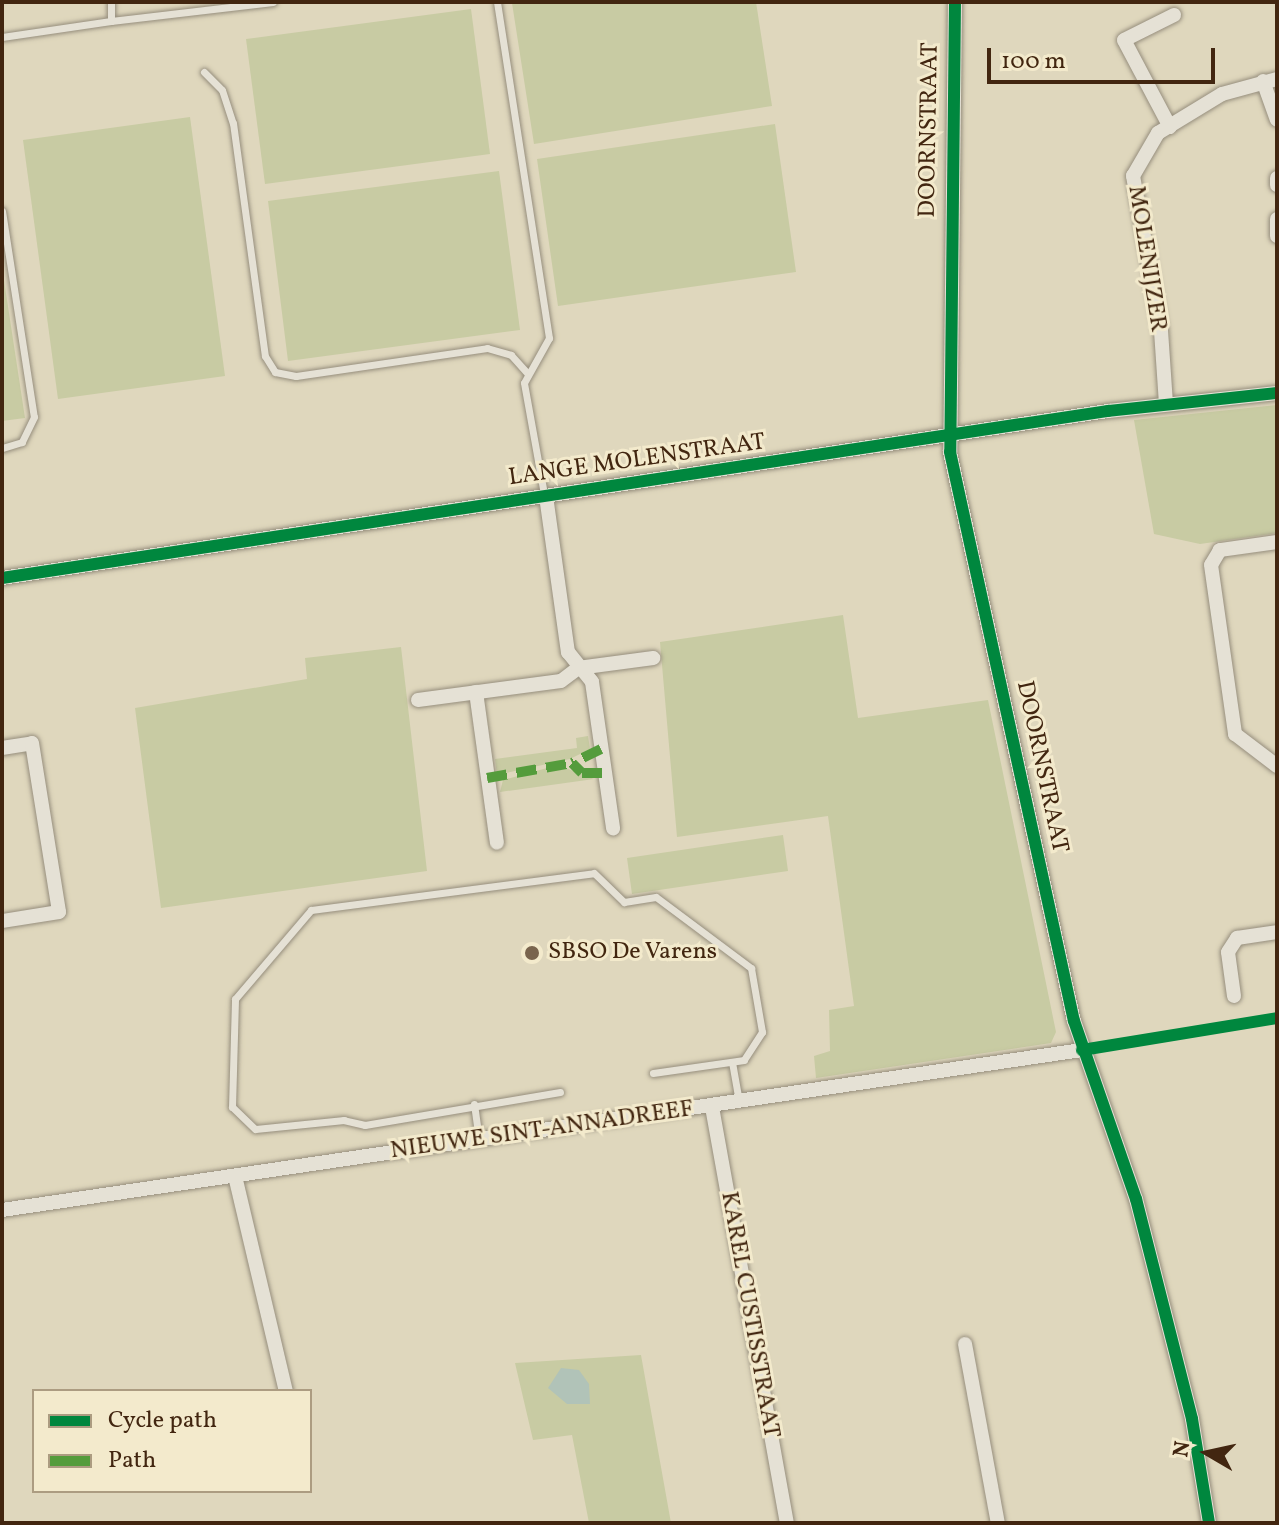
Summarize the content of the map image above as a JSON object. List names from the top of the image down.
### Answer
{
  "streets": {
    "street": [
      "DOORNSTRAAT",
      "MOLENIJZER",
      "LANGE MOLENSTRAAT",
      "NIEUWE SINT-ANNADREEF",
      "KAREL CUSTISSTRAAT"
    ]
  },
  "crossings": [
    ["DOORNSTRAAT", "LANGE MOLENSTRAAT"],
    ["DOORNSTRAAT", "NIEUWE SINT-ANNADREEF"],
    ["MOLENIJZER", "LANGE MOLENSTRAAT"],
    ["NIEUWE SINT-ANNADREEF", "KAREL CUSTISSTRAAT"]
  ],
  "places": ["SBSO De Varens"],
  "legend": ["Cycle path", "Path"],
  "scale_bar": "100 m",
  "north": "left"
}
